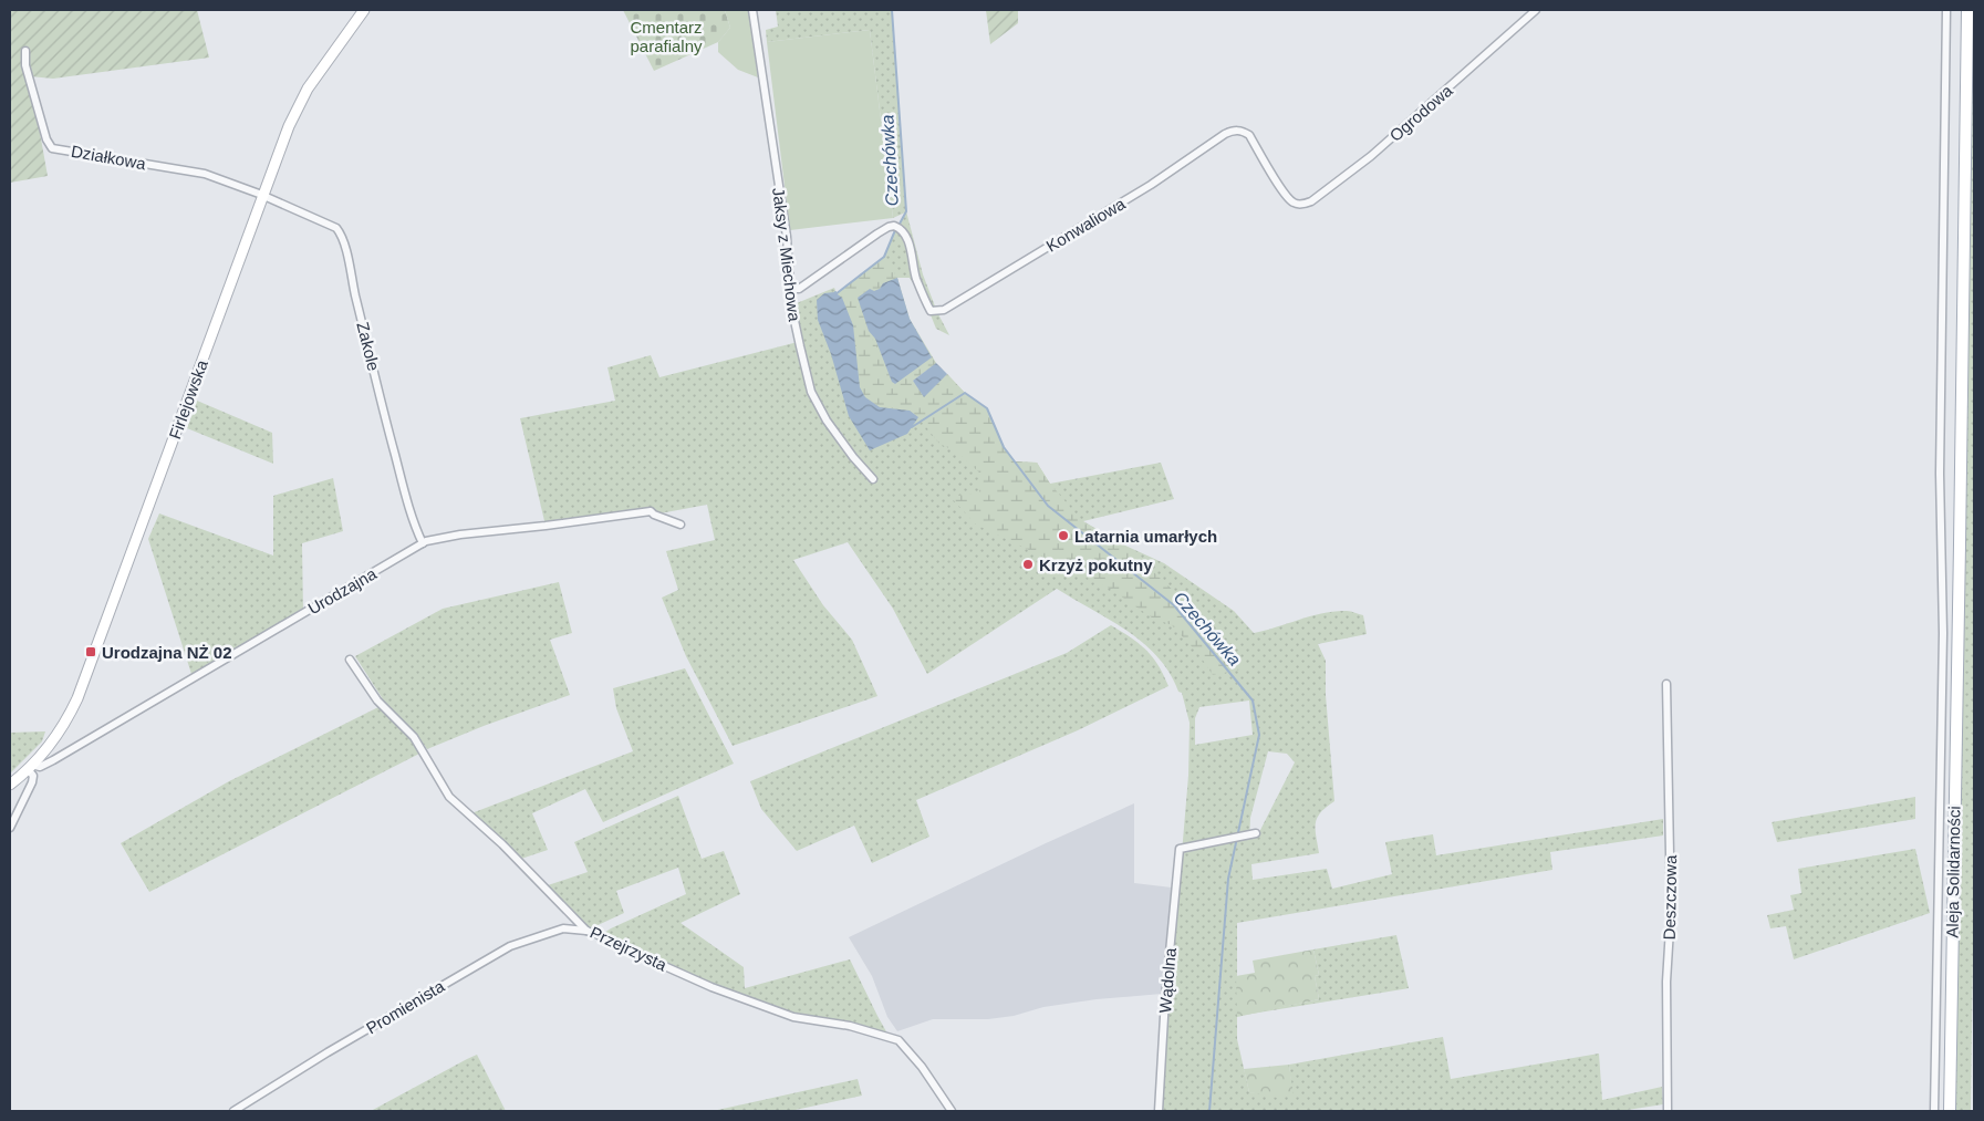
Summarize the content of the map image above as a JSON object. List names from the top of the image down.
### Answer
{
  "streets": {
    "main road": ["Aleja Solidarności"],
    "street": [
      "Ogrodowa",
      "Działkowa",
      "Konwaliowa",
      "Jaksy z Miechowa",
      "Zakole",
      "Firlejowska",
      "Urodzajna",
      "Deszczowa",
      "Przejrzysta",
      "Wądolna",
      "Promienista"
    ]
  },
  "crossings": [
    ["Ogrodowa", "Konwaliowa"],
    ["Działkowa", "Zakole"],
    ["Działkowa", "Firlejowska"],
    ["Konwaliowa", "Jaksy z Miechowa"],
    ["Zakole", "Firlejowska"],
    ["Zakole", "Urodzajna"],
    ["Firlejowska", "Urodzajna"],
    ["Przejrzysta", "Promienista"]
  ],
  "water": ["Czechówka"],
  "parks": ["Cmentarz parafialny"],
  "places": {
    "other": ["Latarnia umarłych", "Krzyż pokutny"],
    "transit": ["Urodzajna NŻ 02"]
  }
}
